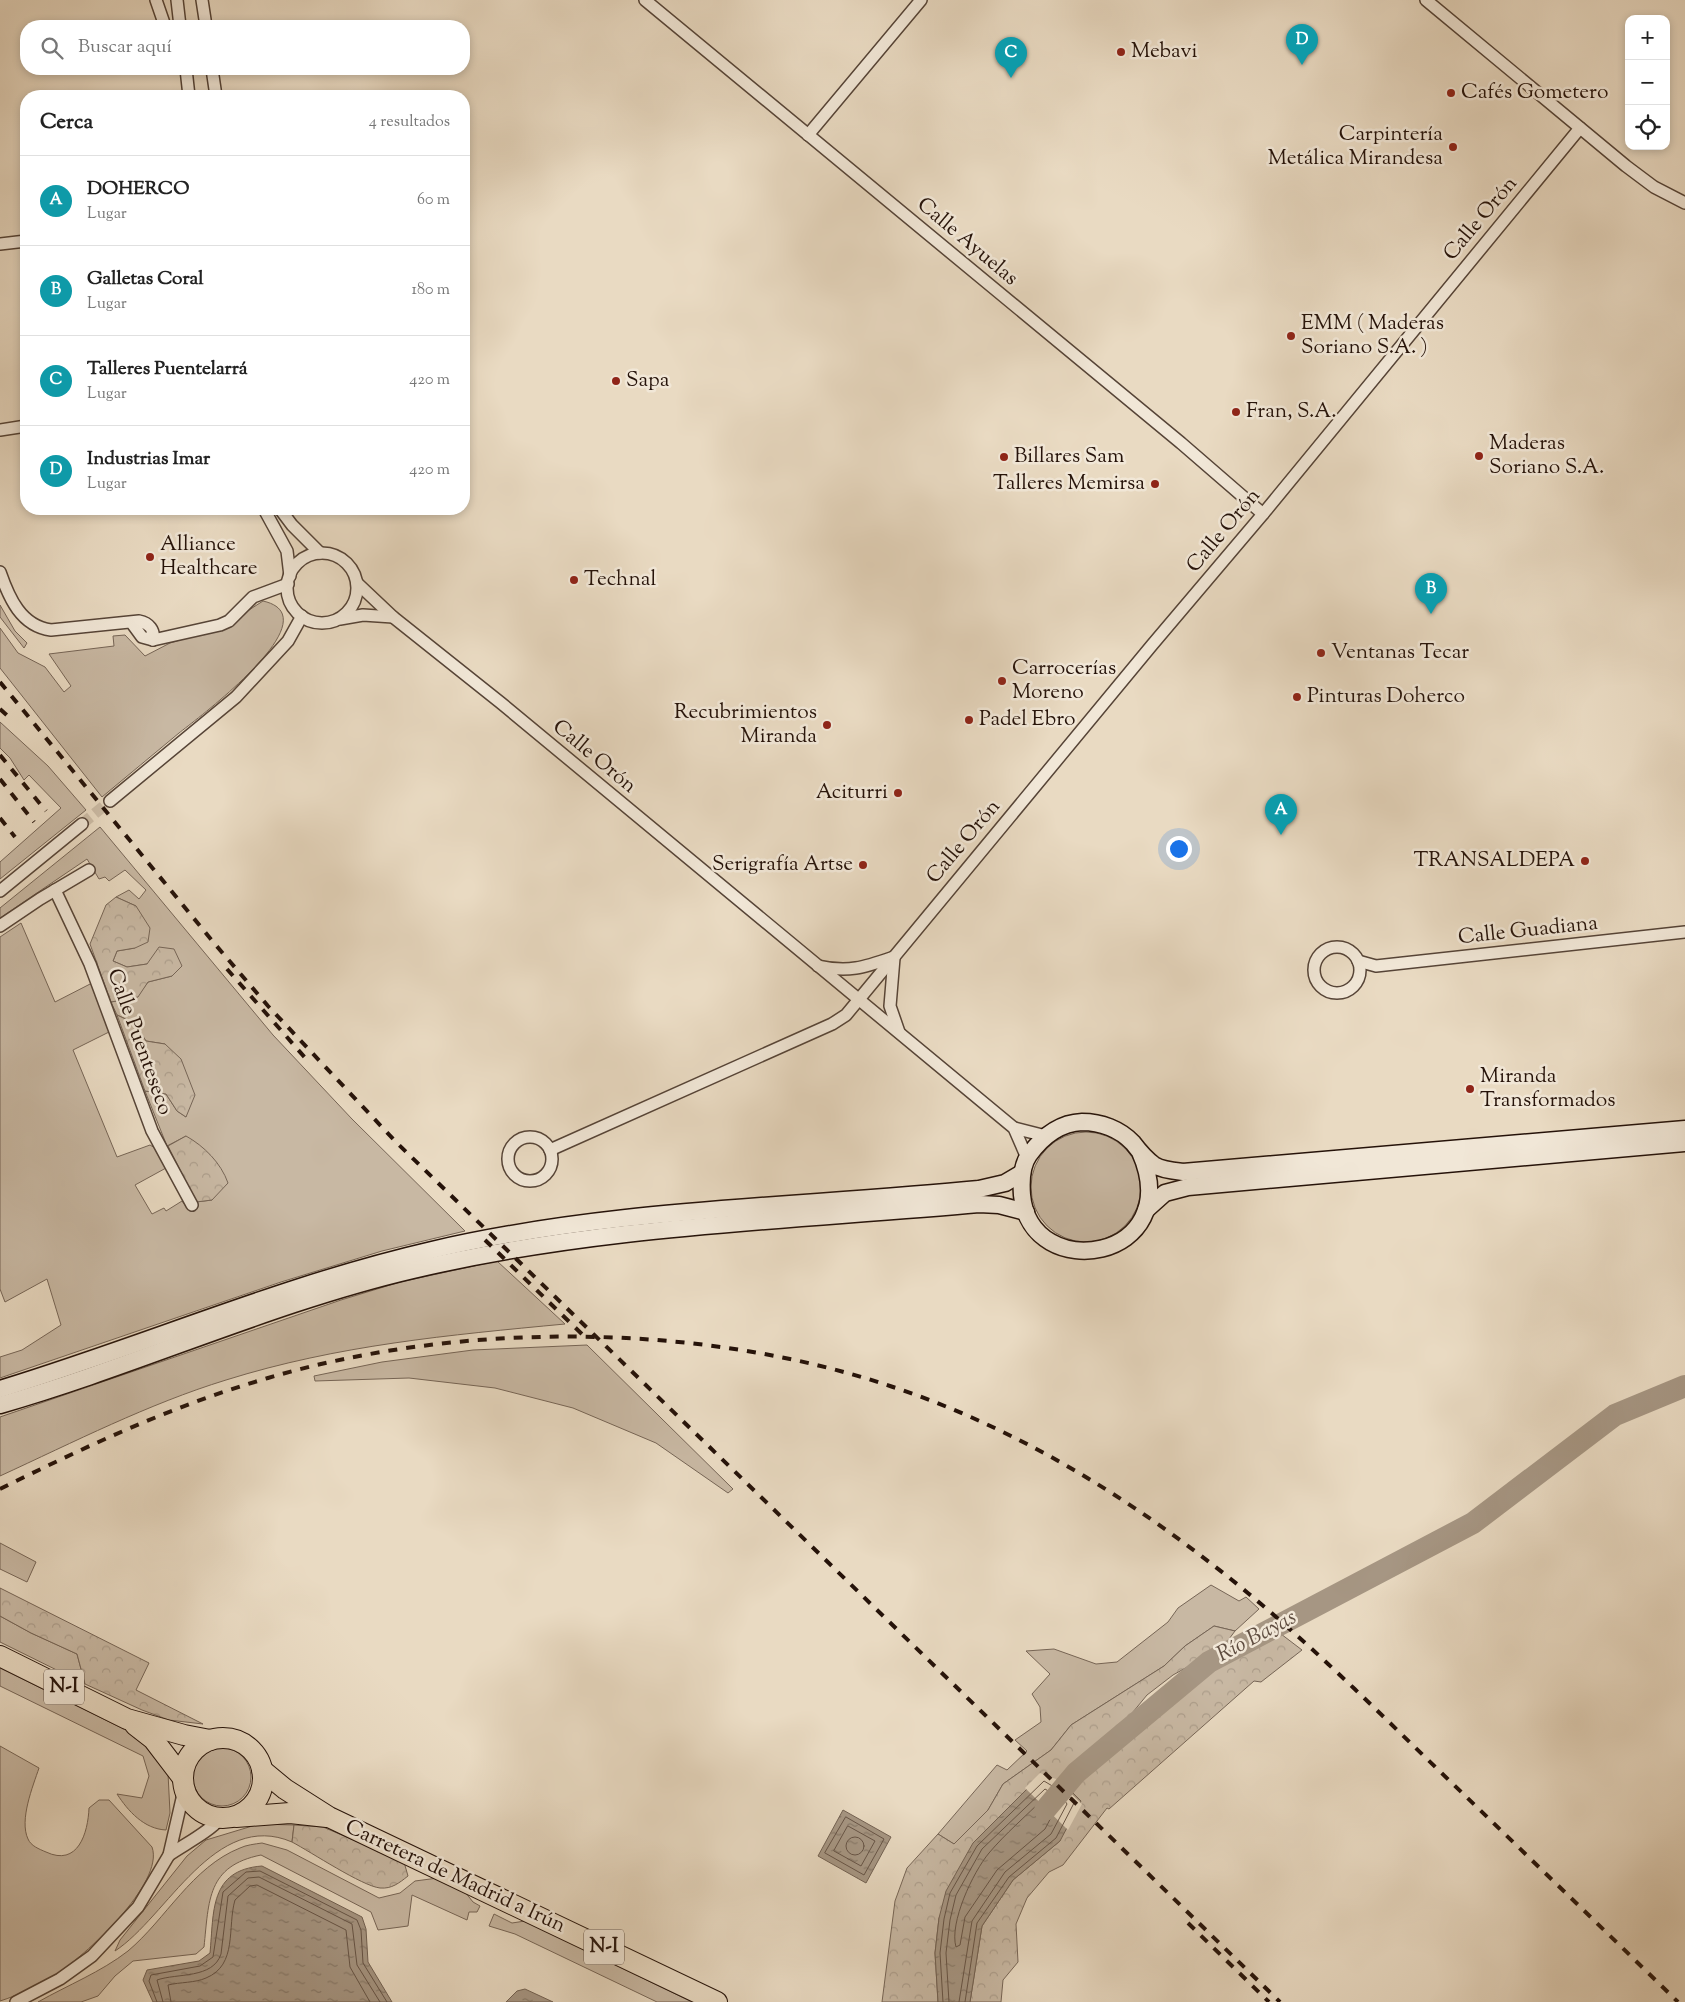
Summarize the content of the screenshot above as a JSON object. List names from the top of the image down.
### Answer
{
  "streets": {
    "highway": ["N-I", "Carretera de Madrid a Irún"],
    "street": [
      "Calle Orón",
      "Calle Ayuelas",
      "Calle Guadiana",
      "Calle Puenteseco"
    ]
  },
  "crossings": [
    ["Calle Orón", "Calle Ayuelas"],
    ["N-I", "Carretera de Madrid a Irún"]
  ],
  "water": ["Río Bayas"],
  "places": [
    "Mebavi",
    "Cafés Gometero",
    "Carpintería Metálica Mirandesa",
    "EMM ( Maderas Soriano S.A. )",
    "Sapa",
    "Fran, S.A.",
    "Maderas Soriano S.A.",
    "Billares Sam",
    "Talleres Memirsa",
    "Alliance Healthcare",
    "Technal",
    "Ventanas Tecar",
    "Carrocerías Moreno",
    "Pinturas Doherco",
    "Padel Ebro",
    "Recubrimientos Miranda",
    "Aciturri",
    "TRANSALDEPA",
    "Serigrafía Artse",
    "Miranda Transformados"
  ],
  "page": {
    "map_buttons": ["+", "−"],
    "search": "Buscar aquí",
    "pins": [
      "D",
      "C",
      "B",
      "A"
    ],
    "heading": ["Cerca", "4 resultados"],
    "list": [
      {
        "mark": "A",
        "name": "DOHERCO",
        "note": "Lugar",
        "value": "60 m"
      },
      {
        "mark": "B",
        "name": "Galletas Coral",
        "note": "Lugar",
        "value": "180 m"
      },
      {
        "mark": "C",
        "name": "Talleres Puentelarrá",
        "note": "Lugar",
        "value": "420 m"
      },
      {
        "mark": "D",
        "name": "Industrias Imar",
        "note": "Lugar",
        "value": "420 m"
      }
    ]
  }
}
